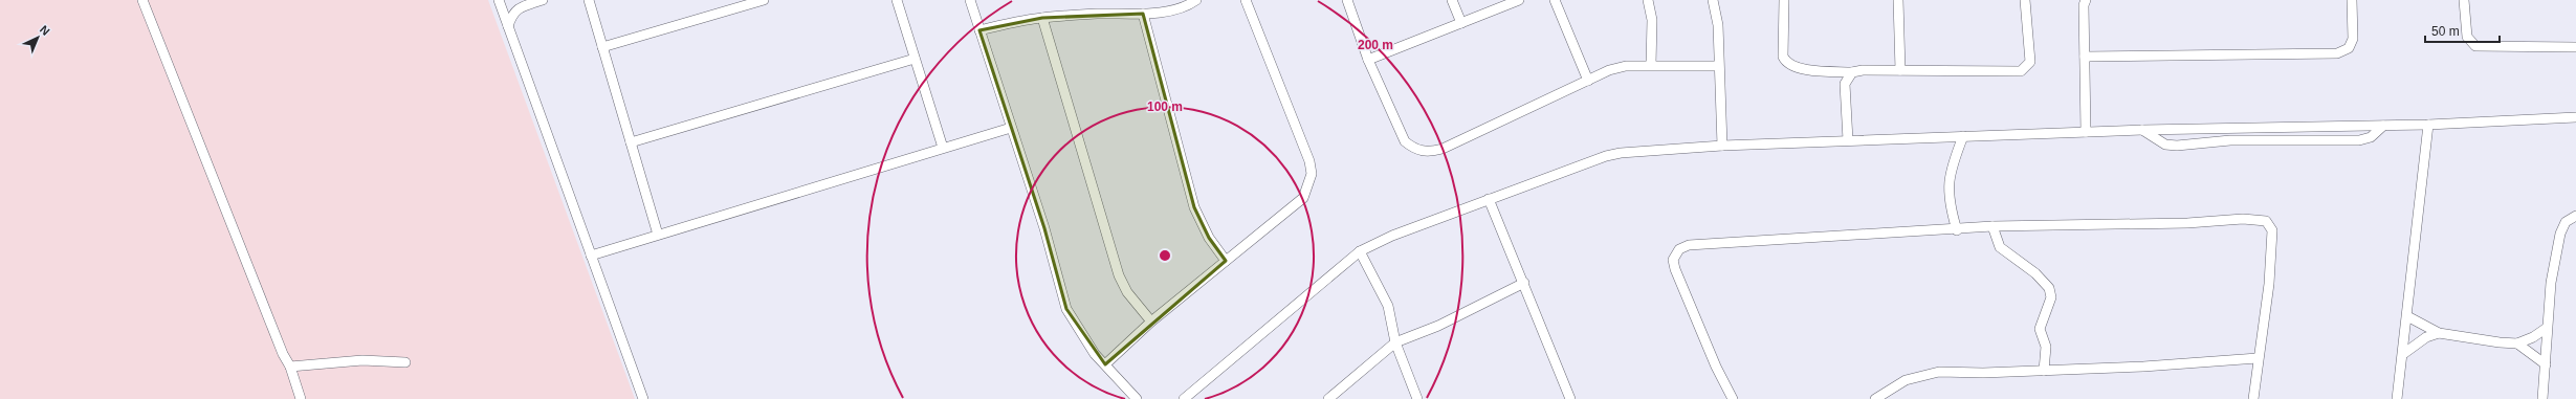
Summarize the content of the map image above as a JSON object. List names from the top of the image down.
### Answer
{
  "scale_bar": "50 m",
  "north": "top right",
  "rings": ["200 m", "100 m"]
}
